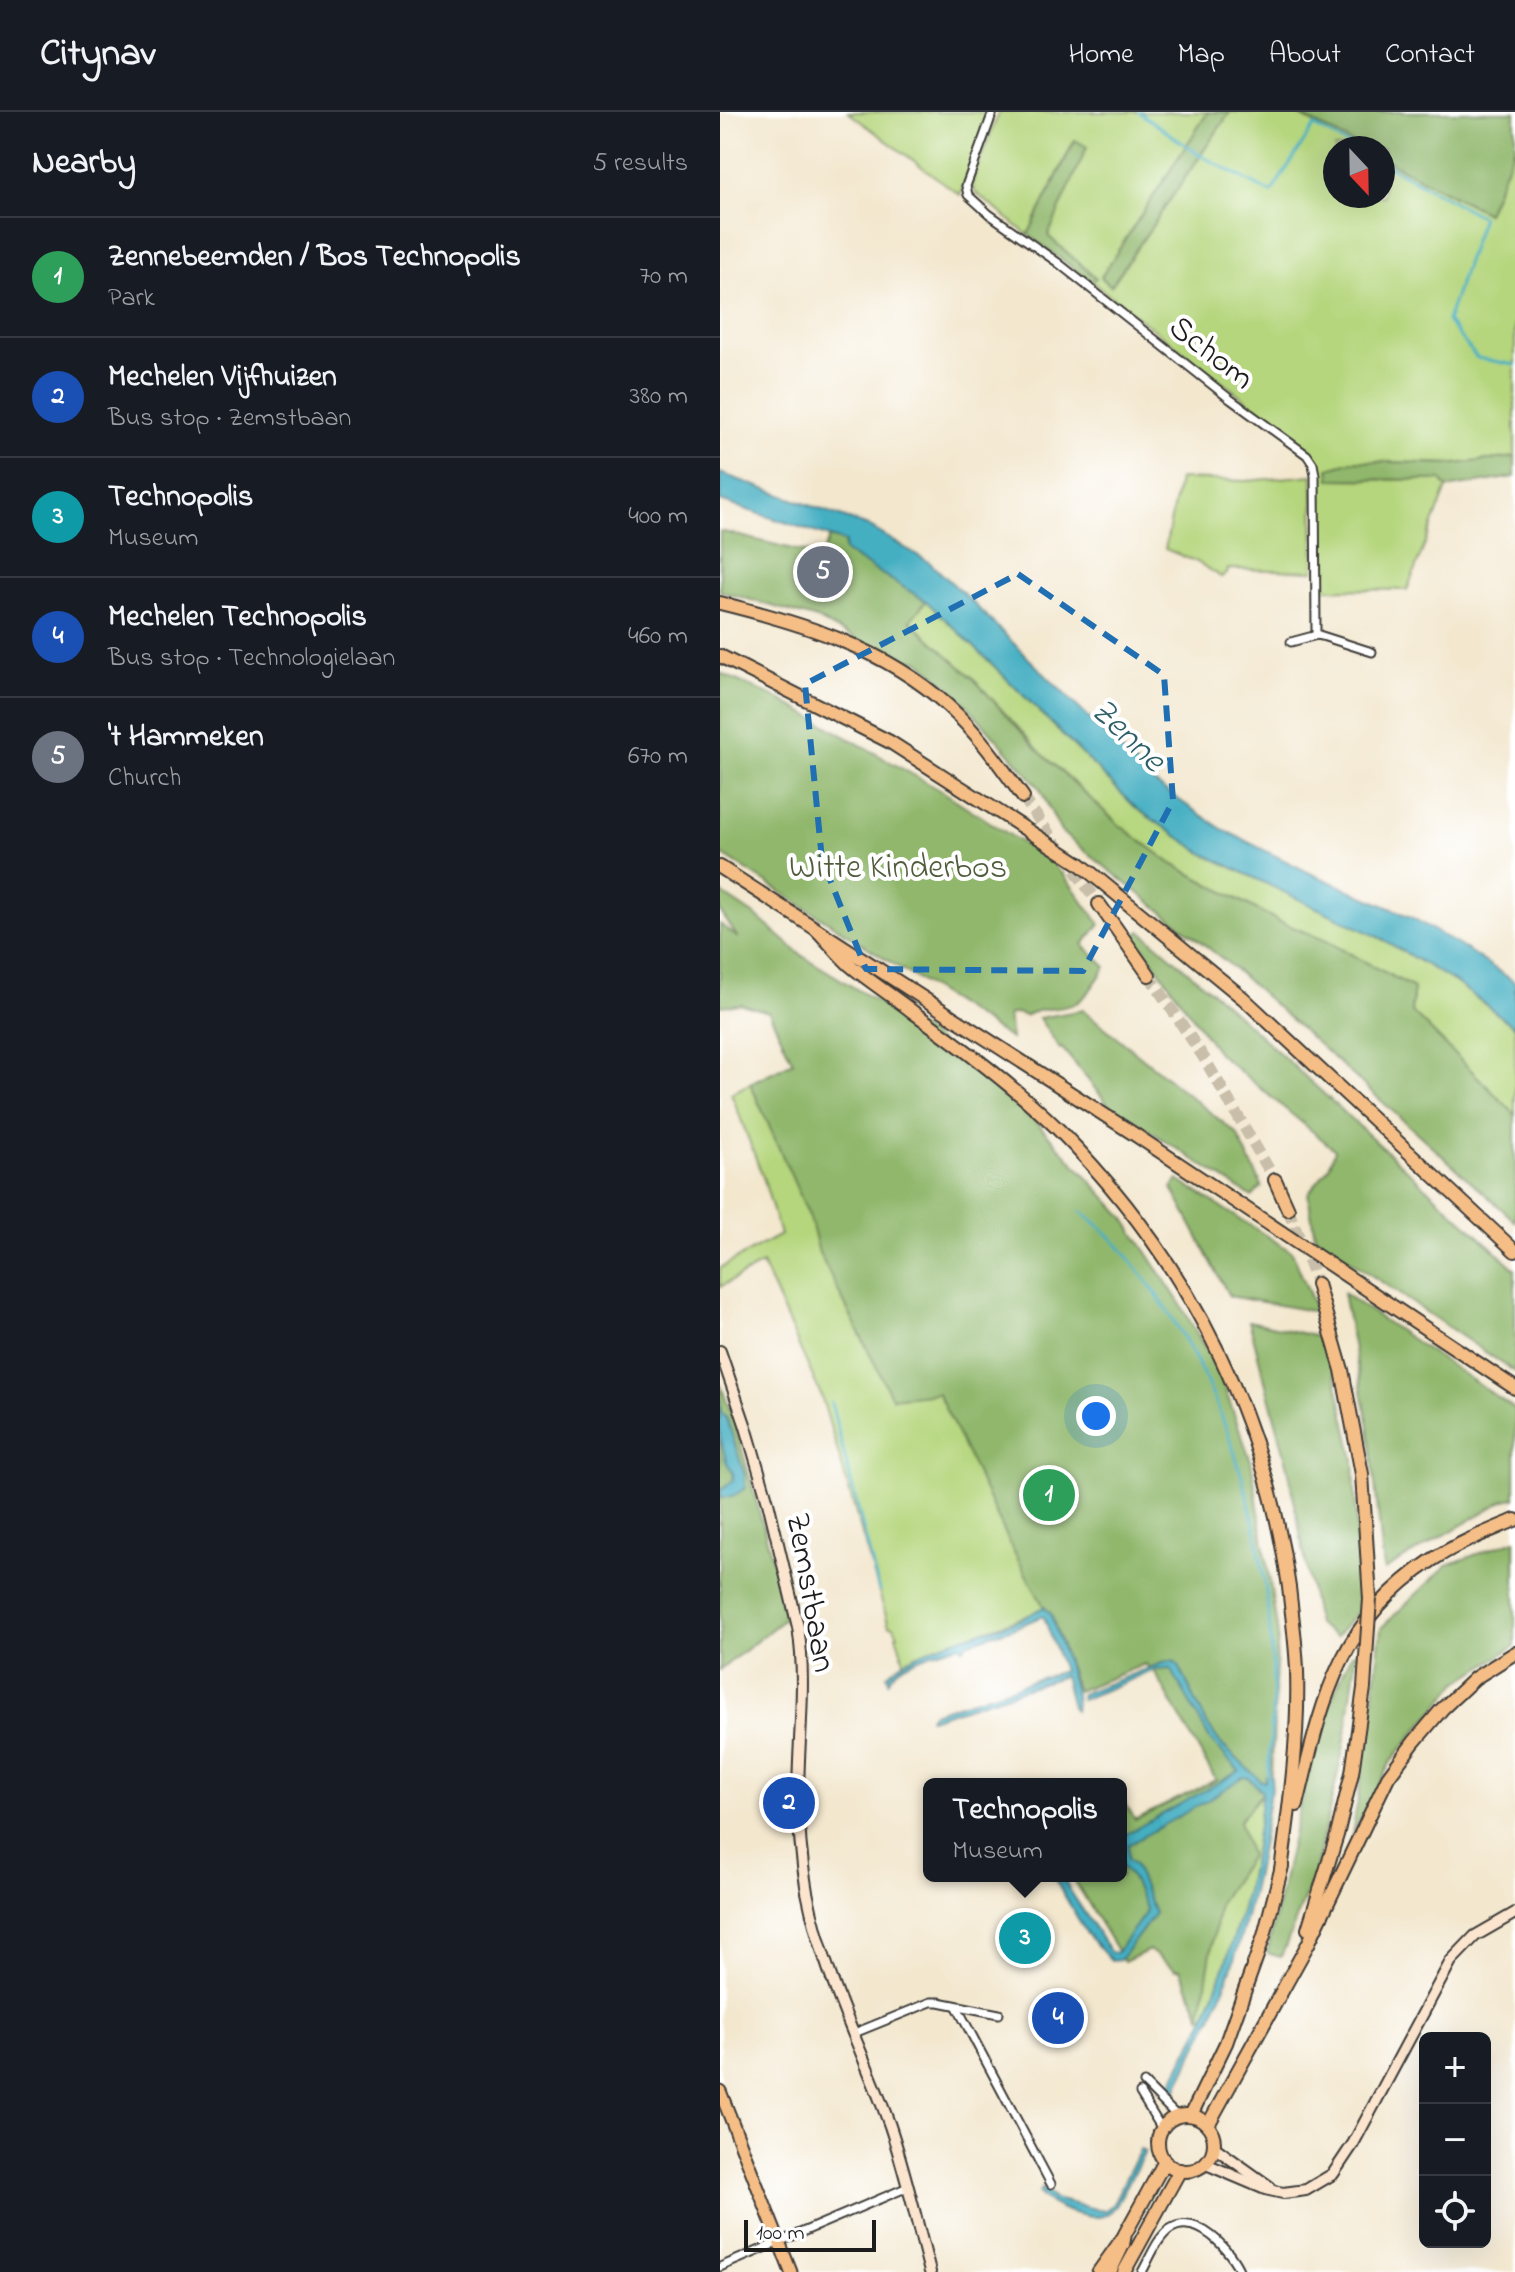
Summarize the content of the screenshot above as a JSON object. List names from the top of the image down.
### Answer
{
  "streets": {
    "street": ["Schom", "Zemstbaan"]
  },
  "water": ["Zenne"],
  "parks": ["Witte Kinderbos"],
  "scale_bar": "100 m",
  "north": "bottom",
  "page": {
    "header": "Citynav",
    "nav": [
      "Home",
      "Map",
      "About",
      "Contact"
    ],
    "heading": ["Nearby", "5 results"],
    "list": [
      {
        "mark": "1",
        "name": "Zennebeemden / Bos Technopolis",
        "note": "Park",
        "value": "70 m"
      },
      {
        "mark": "2",
        "name": "Mechelen Vijfhuizen",
        "note": "Bus stop · Zemstbaan",
        "value": "380 m"
      },
      {
        "mark": "3",
        "name": "Technopolis",
        "note": "Museum",
        "value": "400 m"
      },
      {
        "mark": "4",
        "name": "Mechelen Technopolis",
        "note": "Bus stop · Technologielaan",
        "value": "460 m"
      },
      {
        "mark": "5",
        "name": "'t Hammeken",
        "note": "Church",
        "value": "670 m"
      }
    ],
    "pins": [
      "5",
      "1",
      "2",
      "3",
      "4"
    ],
    "popup": ["Technopolis", "Museum"],
    "map_buttons": ["+", "−"],
    "scale": "100 m"
  }
}
